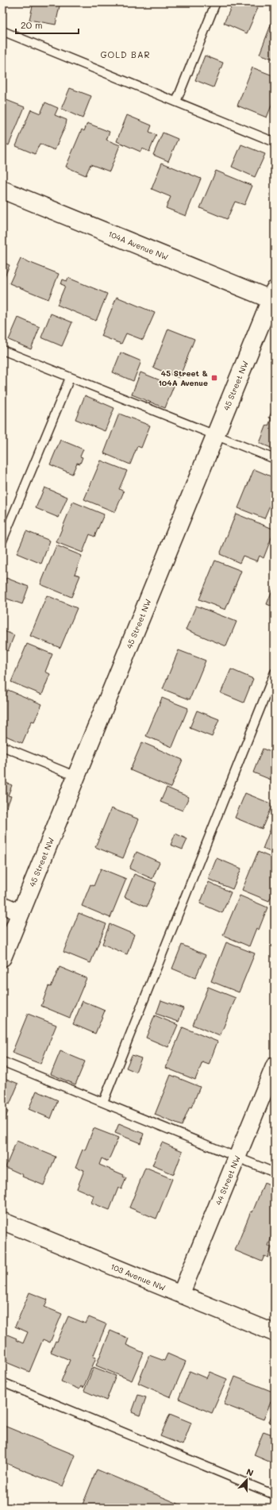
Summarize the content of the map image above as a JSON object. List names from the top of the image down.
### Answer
{
  "streets": {
    "street": [
      "104A Avenue NW",
      "45 Street NW",
      "44 Street NW",
      "103 Avenue NW"
    ]
  },
  "crossings": [
    ["104A Avenue NW", "45 Street NW"],
    ["44 Street NW", "103 Avenue NW"]
  ],
  "districts": ["GOLD BAR"],
  "places": {
    "transit": ["45 Street & 104A Avenue"]
  },
  "scale_bar": "20 m",
  "north": "top"
}
